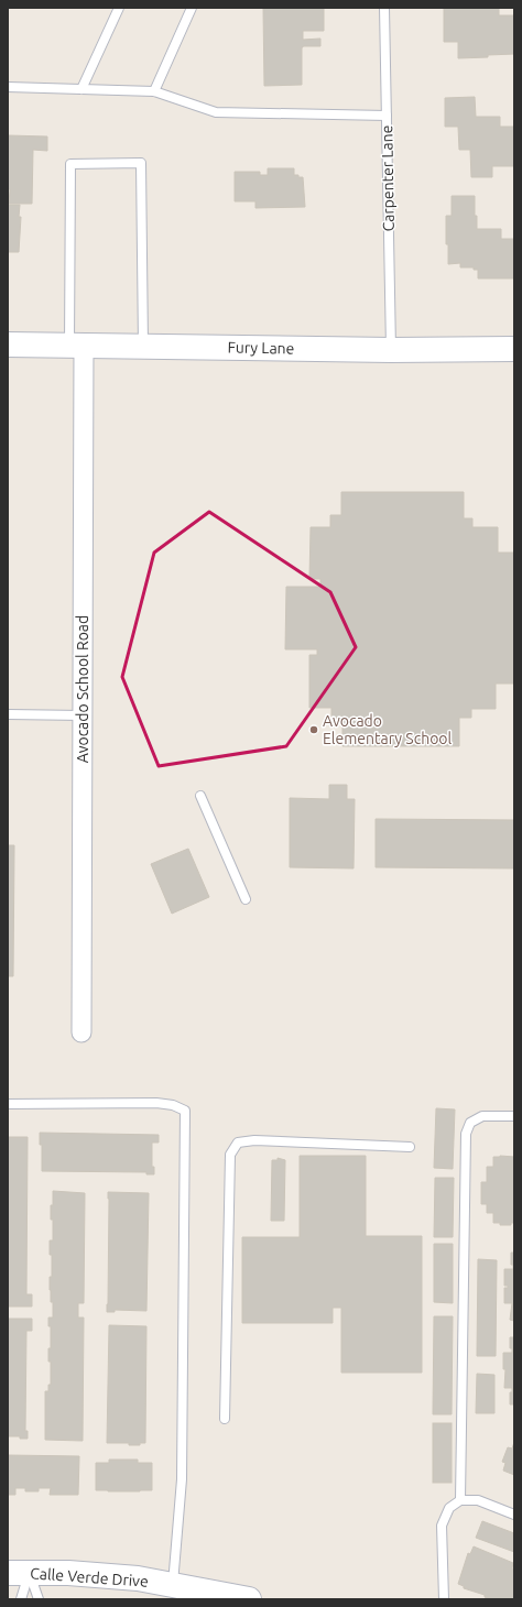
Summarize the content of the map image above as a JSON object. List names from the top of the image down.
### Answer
{
  "streets": {
    "main road": ["Fury Lane", "Calle Verde Drive"],
    "street": ["Avocado School Road"],
    "lane": ["Carpenter Lane"]
  },
  "crossings": [
    ["Carpenter Lane", "Fury Lane"],
    ["Fury Lane", "Avocado School Road"]
  ],
  "places": ["Avocado Elementary School"]
}
